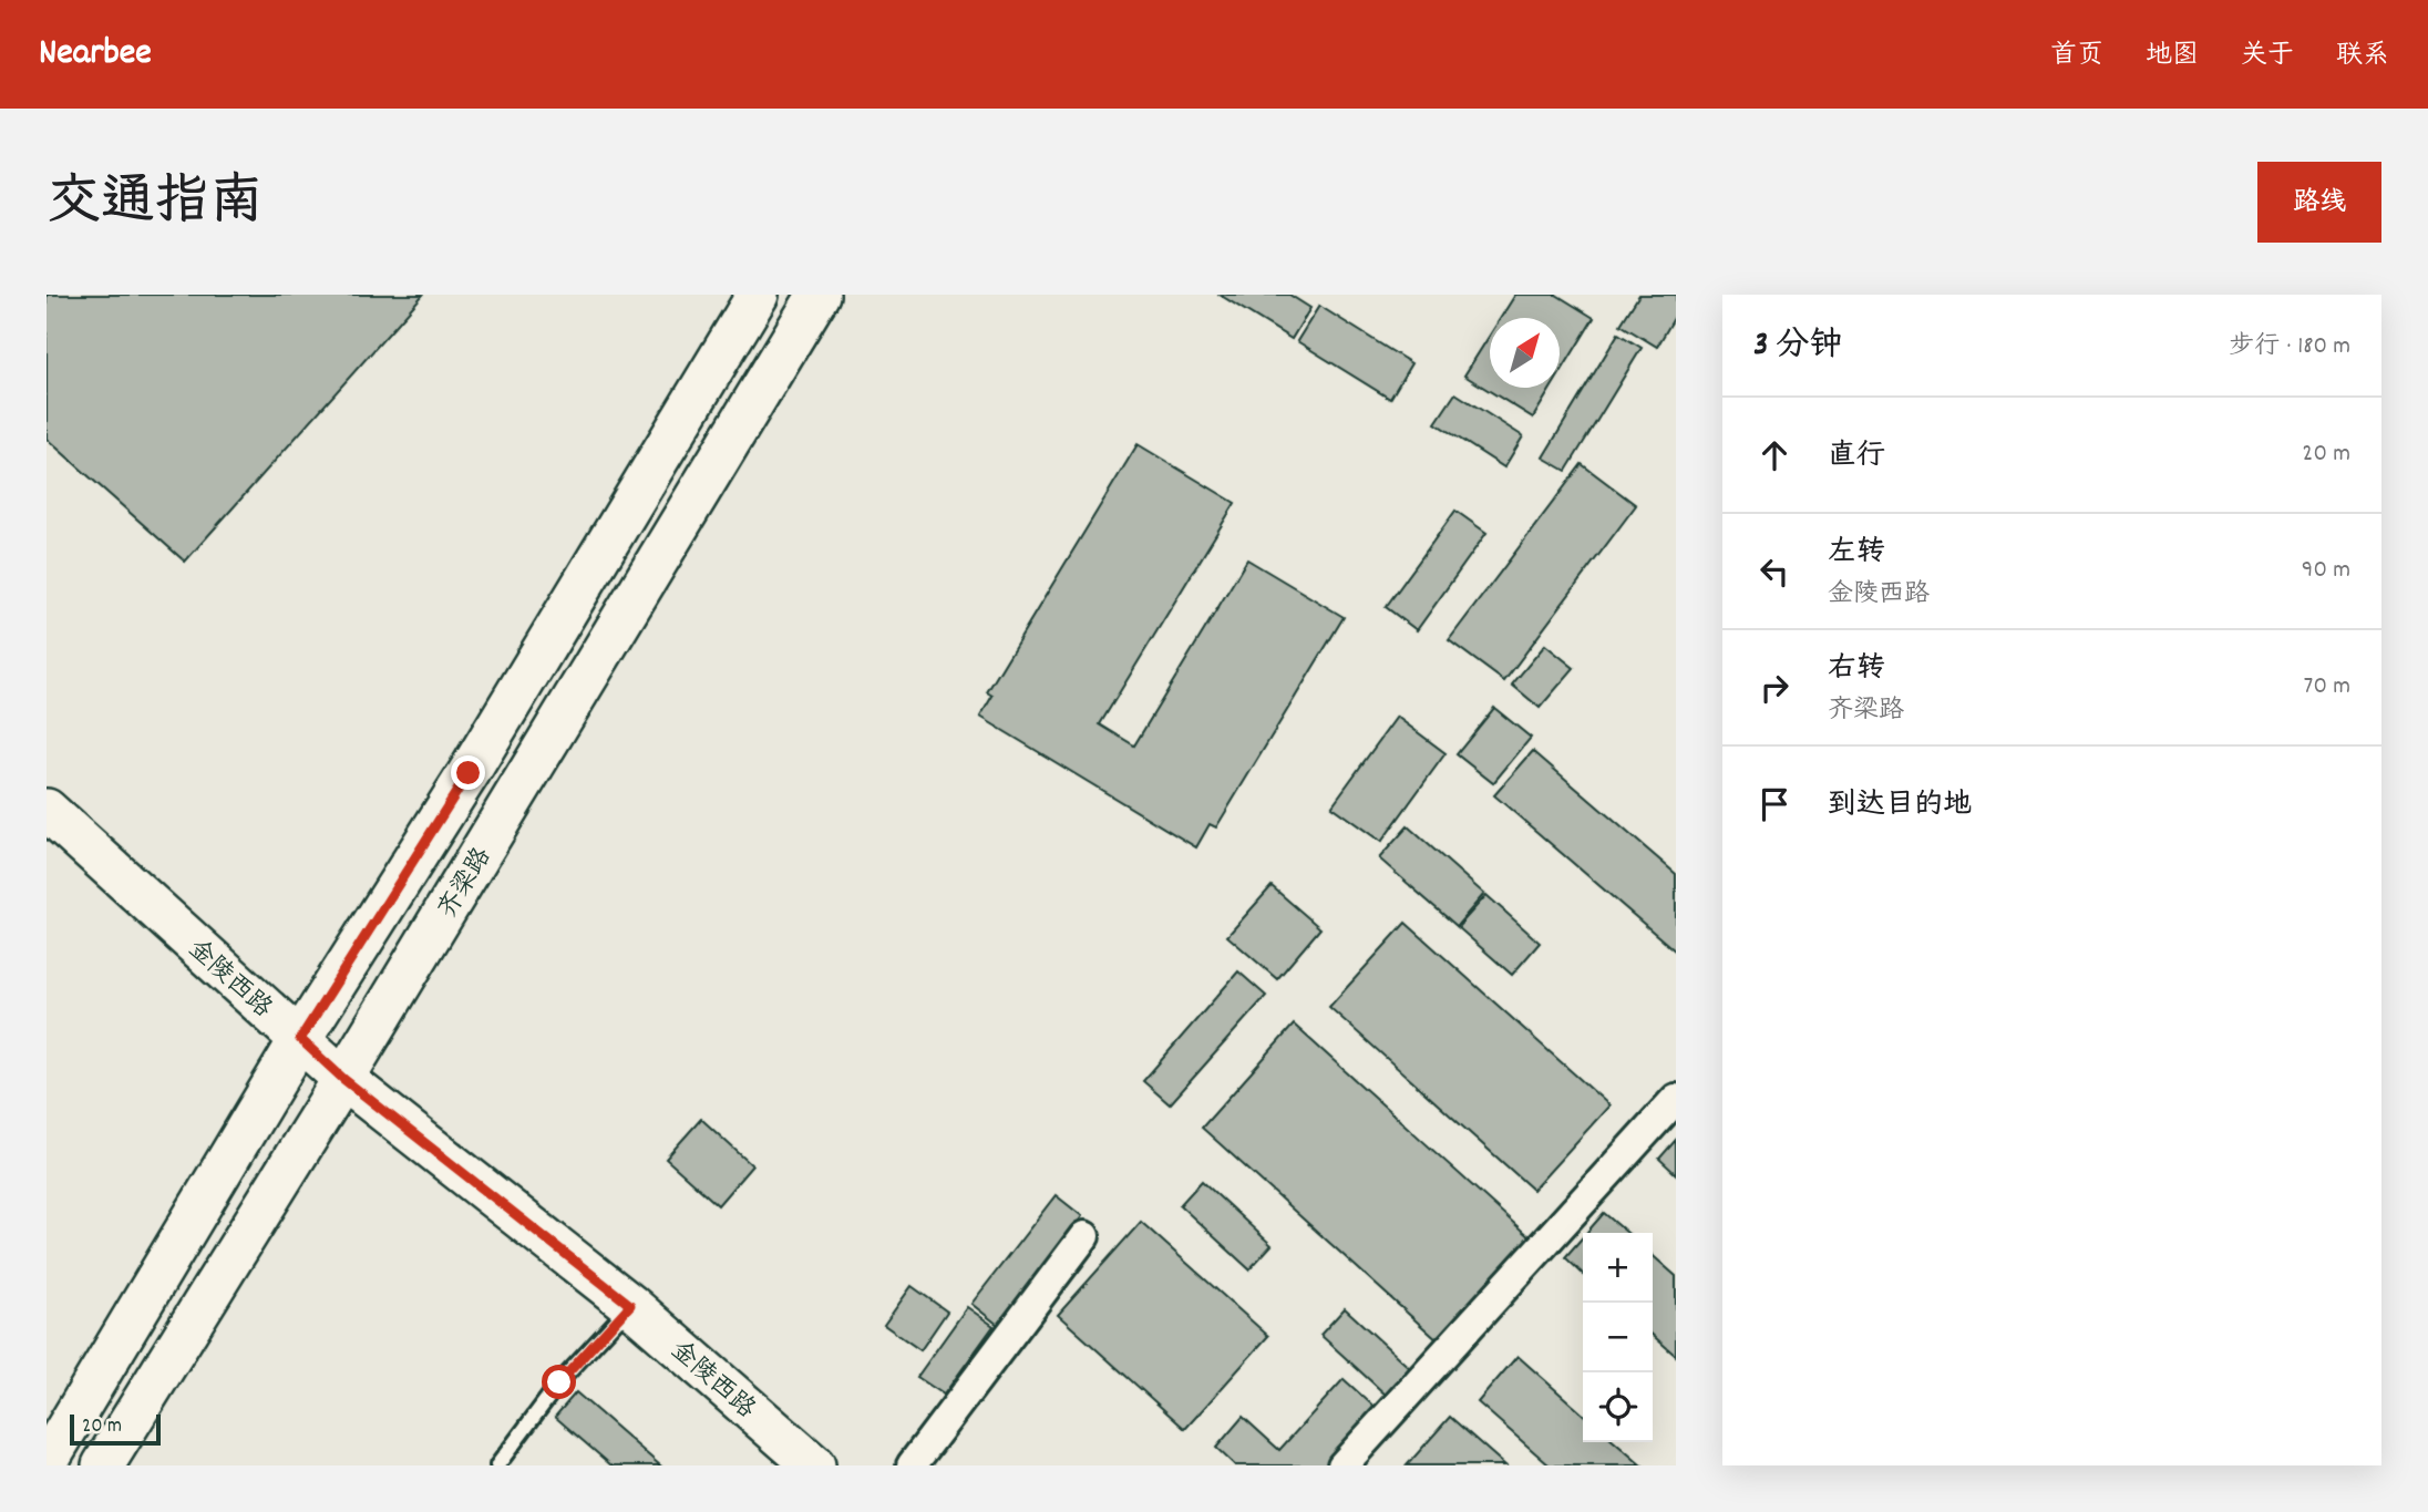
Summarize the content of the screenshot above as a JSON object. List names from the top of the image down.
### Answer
{
  "streets": {
    "main road": ["齐梁路", "金陵西路"]
  },
  "crossings": [
    ["齐梁路", "金陵西路"]
  ],
  "scale_bar": "20 m",
  "north": "top right",
  "page": {
    "header": "Nearbee",
    "nav": [
      "首页",
      "地图",
      "关于",
      "联系"
    ],
    "title": "交通指南",
    "buttons": "路线",
    "heading": ["3 分钟", "步行 · 180 m"],
    "list": [
      ["直行", "20 m"],
      ["左转", "金陵西路", "90 m"],
      ["右转", "齐梁路", "70 m"],
      "到达目的地"
    ],
    "map_buttons": ["+", "−"],
    "scale": "20 m"
  }
}
